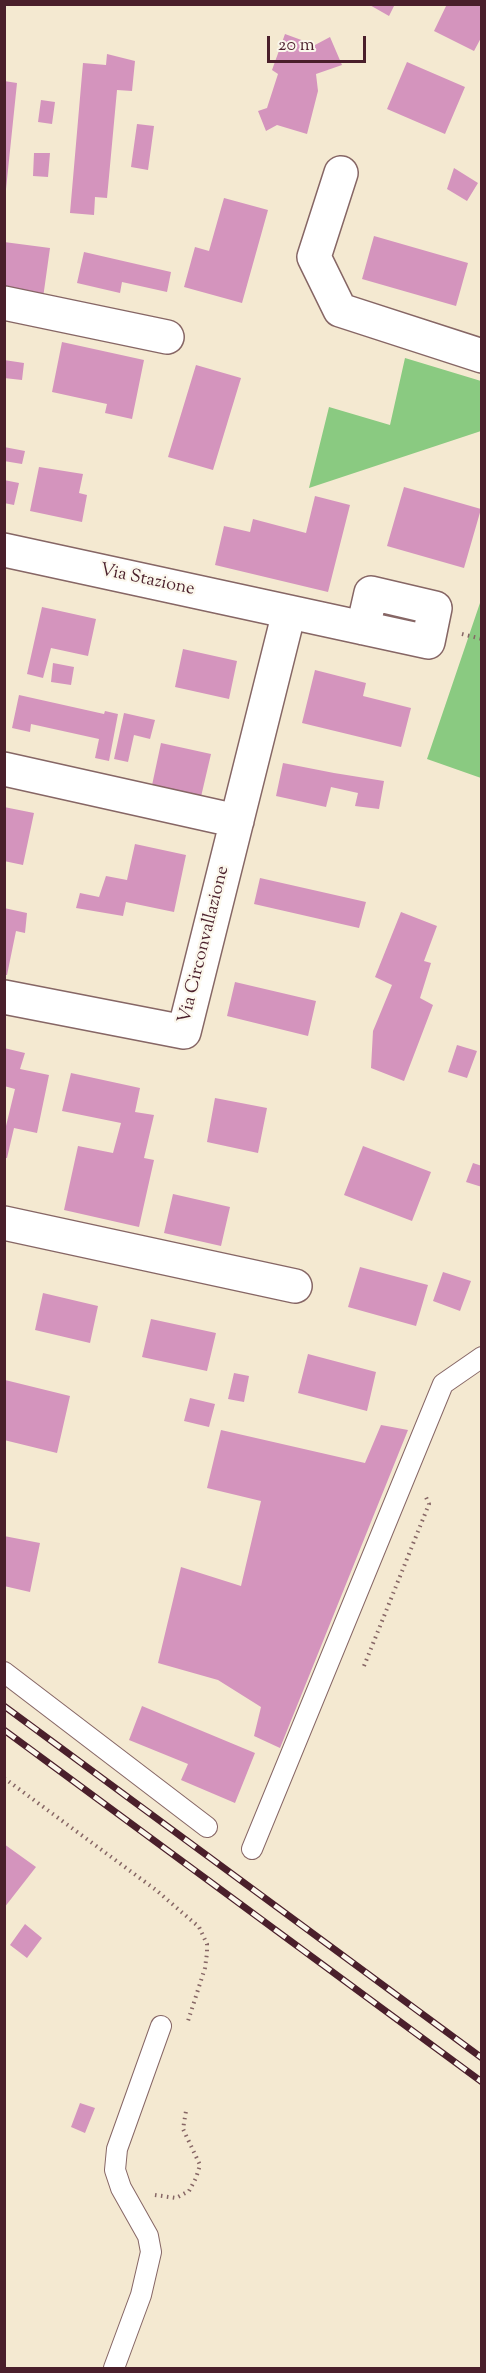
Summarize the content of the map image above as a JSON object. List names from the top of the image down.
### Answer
{
  "streets": {
    "street": ["Via Stazione", "Via Circonvallazione"]
  },
  "crossings": [
    ["Via Stazione", "Via Circonvallazione"]
  ],
  "scale_bar": "20 m"
}
